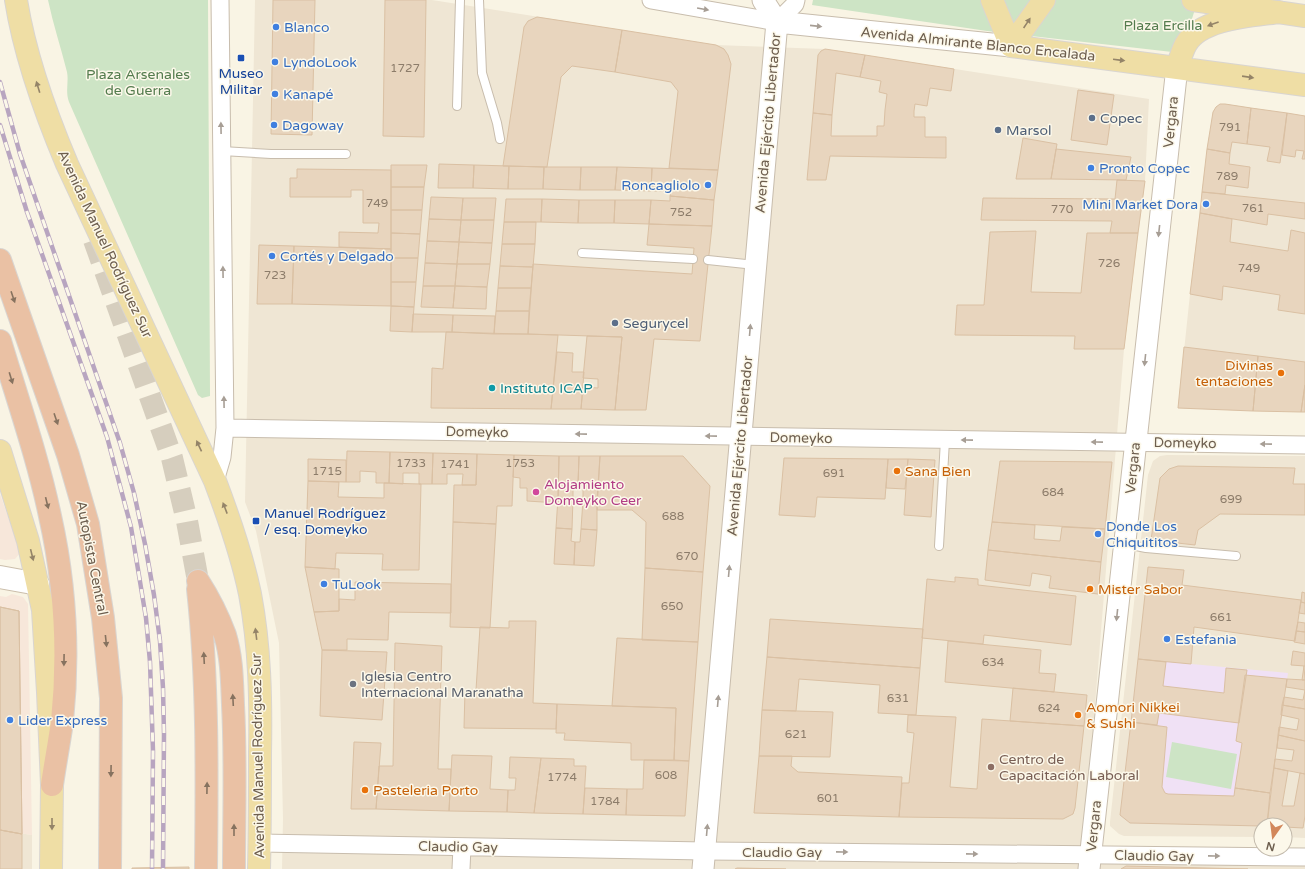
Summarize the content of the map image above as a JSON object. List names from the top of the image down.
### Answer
{
  "streets": {
    "highway": ["Autopista Central"],
    "main road": ["Avenida Almirante Blanco Encalada", "Avenida Manuel Rodríguez Sur"],
    "street": [
      "Vergara",
      "Avenida Ejército Libertador",
      "Domeyko",
      "Claudio Gay"
    ]
  },
  "crossings": [
    ["Avenida Almirante Blanco Encalada", "Vergara"],
    ["Avenida Almirante Blanco Encalada", "Avenida Ejército Libertador"],
    ["Vergara", "Domeyko"],
    ["Vergara", "Claudio Gay"],
    ["Avenida Ejército Libertador", "Domeyko"],
    ["Avenida Ejército Libertador", "Claudio Gay"],
    ["Avenida Manuel Rodríguez Sur", "Claudio Gay"]
  ],
  "one_way": [
    "Avenida Almirante Blanco Encalada",
    "Vergara",
    "Avenida Ejército Libertador",
    "Avenida Manuel Rodríguez Sur",
    "Domeyko",
    "Claudio Gay"
  ],
  "parks": ["Plaza Ercilla", "Plaza Arsenales de Guerra"],
  "places": {
    "other": [
      "Blanco",
      "LyndoLook",
      "Kanapé",
      "Copec",
      "Dagoway",
      "Marsol",
      "Pronto Copec",
      "Roncagliolo",
      "Mini Market Dora",
      "Cortés y Delgado",
      "Segurycel",
      "Divinas tentaciones",
      "Instituto ICAP",
      "Sana Bien",
      "Alojamiento Domeyko Ceer",
      "Donde Los Chiquititos",
      "TuLook",
      "Mister Sabor",
      "Estefania",
      "Iglesia Centro Internacional Maranatha",
      "Aomori Nikkei & Sushi",
      "Lider Express",
      "Centro de Capacitación Laboral",
      "Pasteleria Porto"
    ],
    "transit": ["Museo Militar", "Manuel Rodríguez / esq. Domeyko"]
  },
  "house_numbers": [
    "1727",
    "791",
    "789",
    "749",
    "761",
    "770",
    "752",
    "726",
    "749",
    "723",
    "1733",
    "1753",
    "1741",
    "1715",
    "691",
    "684",
    "699",
    "688",
    "670",
    "650",
    "661",
    "634",
    "631",
    "624",
    "621",
    "608",
    "1774",
    "601",
    "1784"
  ],
  "north": "bottom"
}
